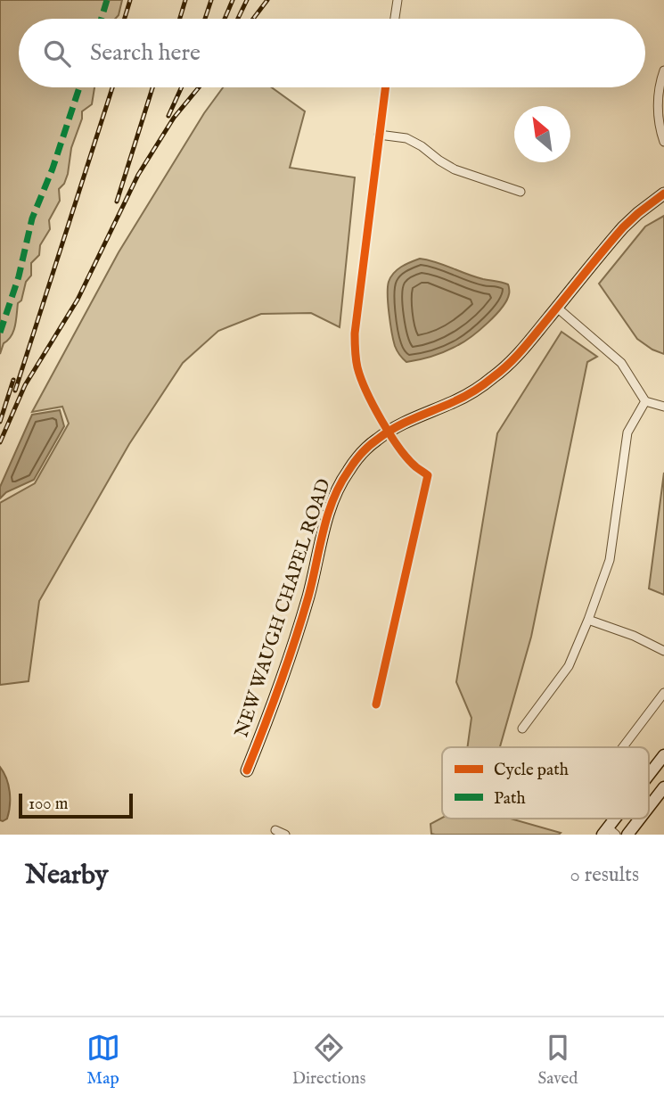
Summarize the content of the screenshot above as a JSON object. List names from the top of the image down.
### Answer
{
  "streets": {
    "street": ["NEW WAUGH CHAPEL ROAD"]
  },
  "legend": ["Cycle path", "Path"],
  "scale_bar": "100 m",
  "north": "top left",
  "page": {
    "search": "Search here",
    "scale": "100 m",
    "heading": ["Nearby", "0 results"],
    "nav": ["Map", "Directions", "Saved"]
  }
}
